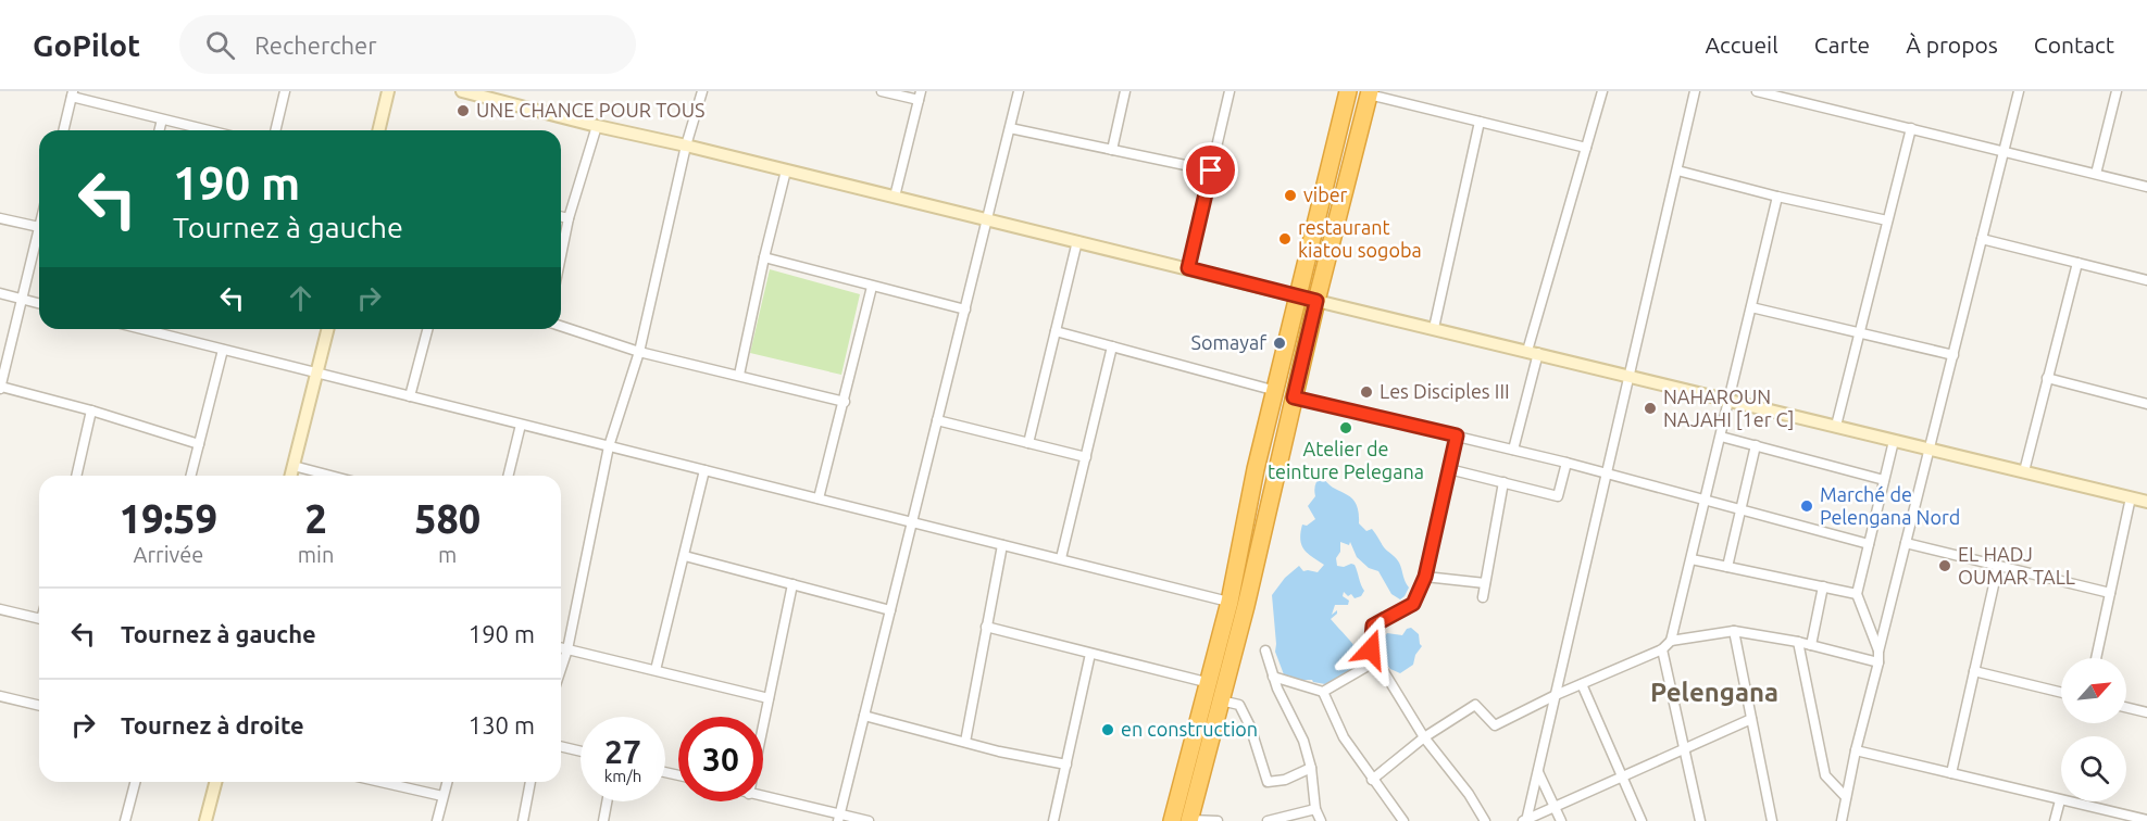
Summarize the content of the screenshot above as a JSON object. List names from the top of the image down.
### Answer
{
  "districts": ["Pelengana"],
  "places": [
    "UNE CHANCE POUR TOUS",
    "viber",
    "restaurant kiatou sogoba",
    "Somayaf",
    "Les Disciples III",
    "NAHAROUN NAJAHI [1er C]",
    "Atelier de teinture Pelegana",
    "Marché de Pelengana Nord",
    "EL HADJ OUMAR TALL",
    "en construction"
  ],
  "north": "top right",
  "page": {
    "header": "GoPilot",
    "search": "Rechercher",
    "nav": [
      "Accueil",
      "Carte",
      "À propos",
      "Contact"
    ],
    "turn": ["190 m", "Tournez à gauche"],
    "eta": [
      "19:59",
      "Arrivée",
      "2",
      "min",
      "580",
      "m"
    ],
    "list": [
      {
        "name": "Tournez à gauche",
        "value": "190 m"
      },
      {
        "name": "Tournez à droite",
        "value": "130 m"
      }
    ],
    "speed": "27 km/h",
    "limit": "30"
  }
}
